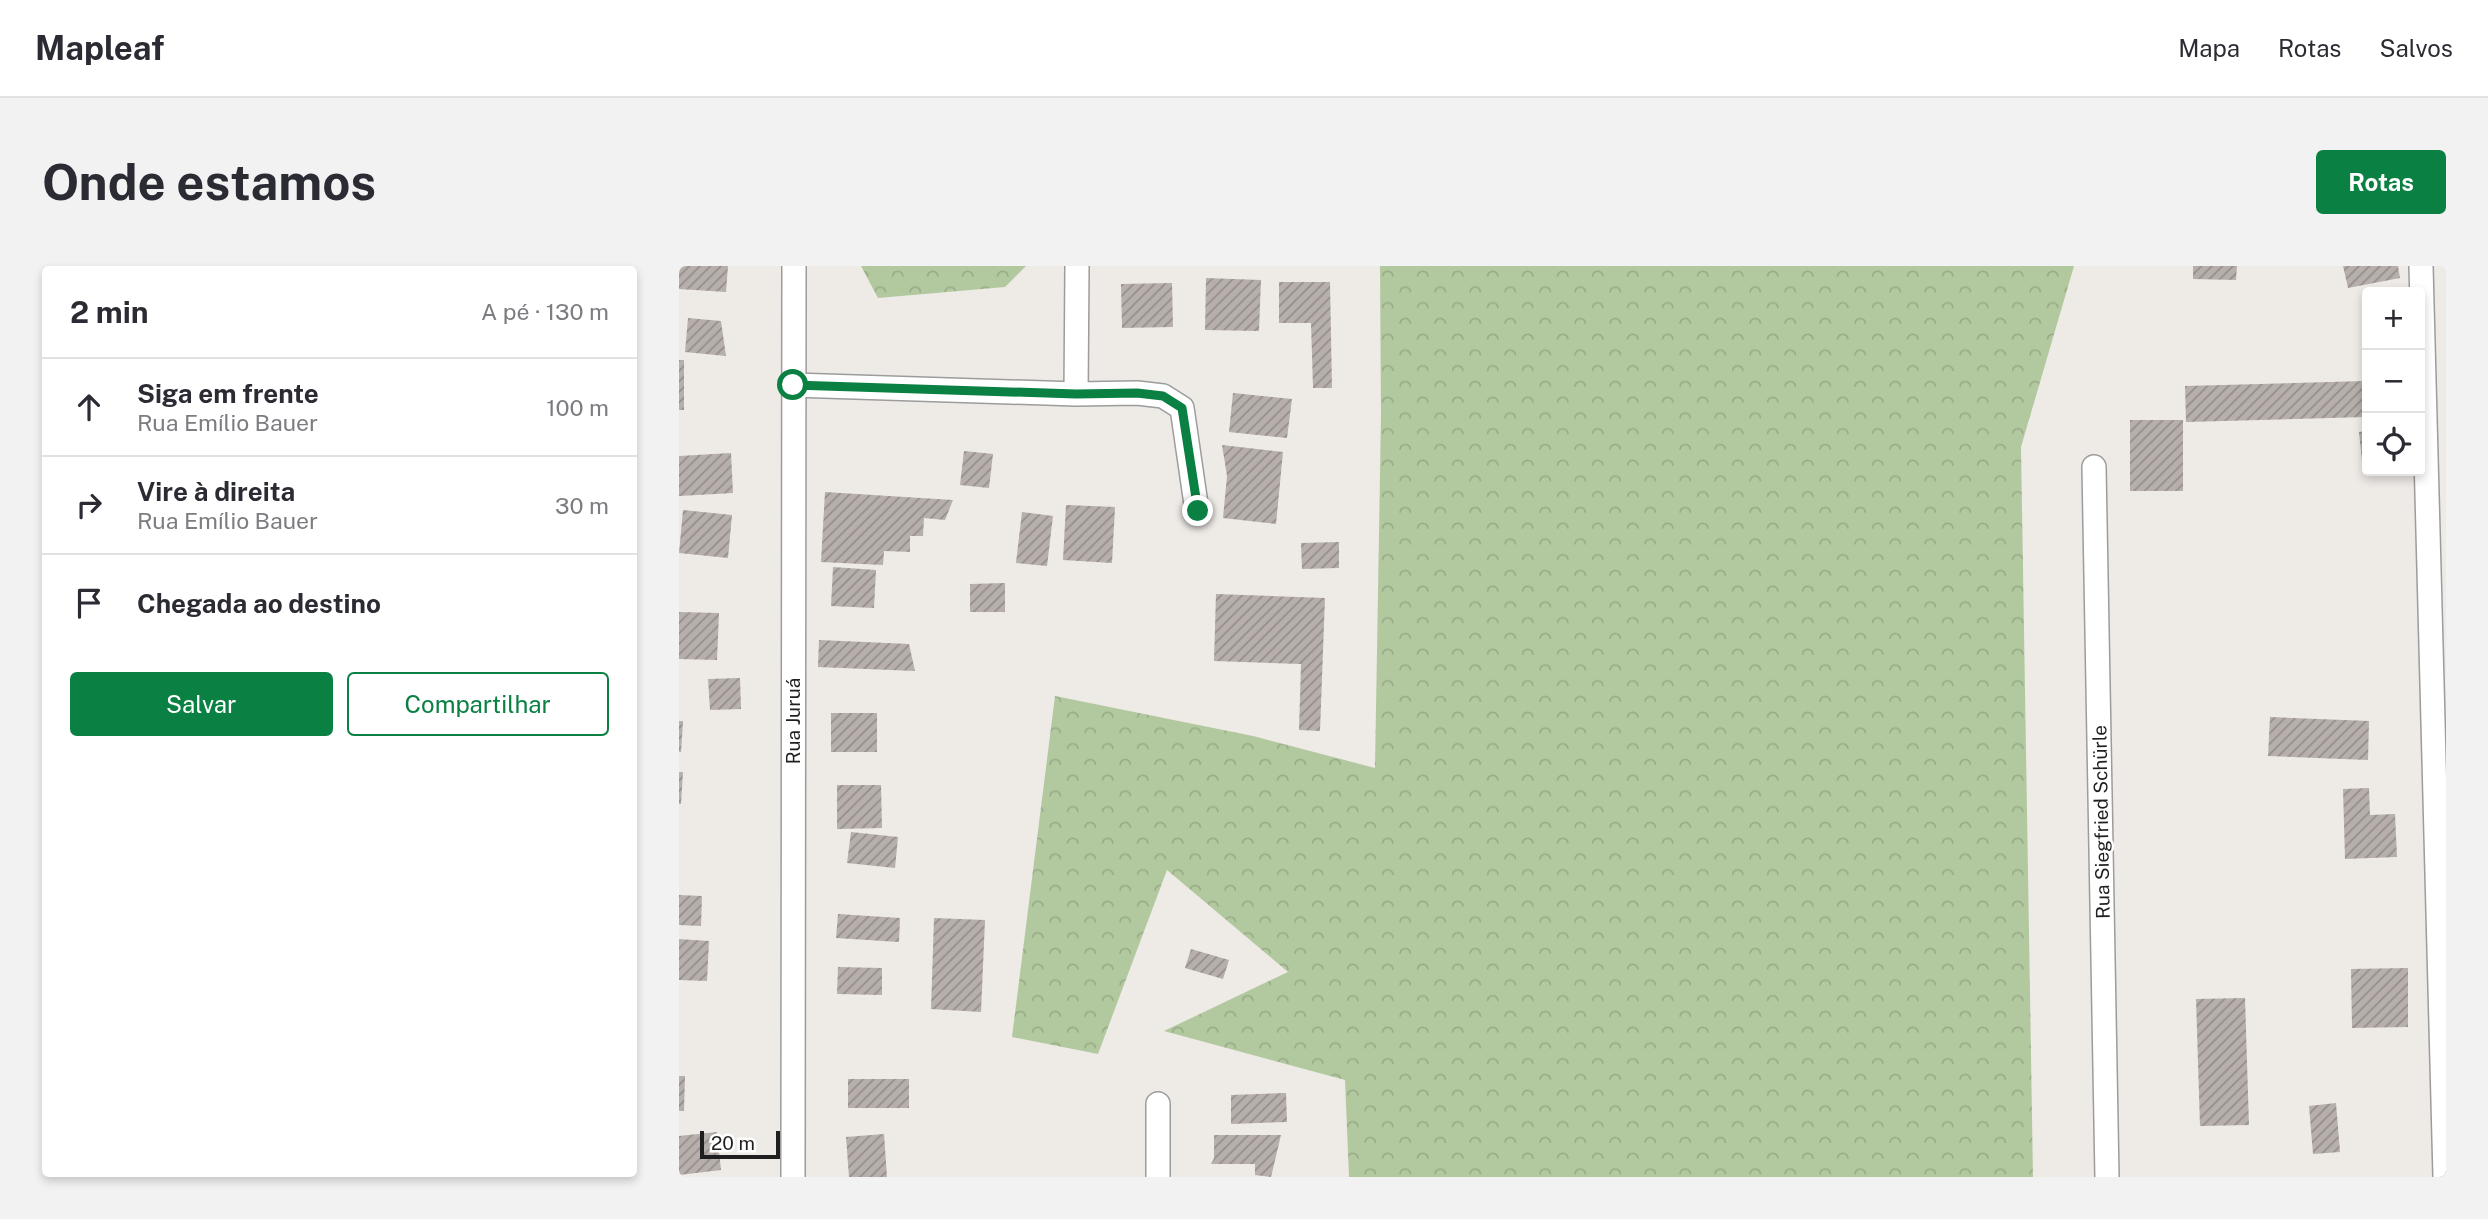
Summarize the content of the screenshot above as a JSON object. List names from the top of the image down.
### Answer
{
  "streets": {
    "street": ["Rua Juruá", "Rua Siegfried Schürle"]
  },
  "scale_bar": "20 m",
  "page": {
    "header": "Mapleaf",
    "nav": ["Mapa", "Rotas", "Salvos"],
    "buttons": [
      "Rotas",
      ["Salvar", "Compartilhar"]
    ],
    "title": "Onde estamos",
    "heading": ["2 min", "A pé · 130 m"],
    "map_buttons": ["+", "−"],
    "list": [
      ["Siga em frente", "Rua Emílio Bauer", "100 m"],
      ["Vire à direita", "Rua Emílio Bauer", "30 m"],
      "Chegada ao destino"
    ],
    "scale": "20 m"
  }
}
